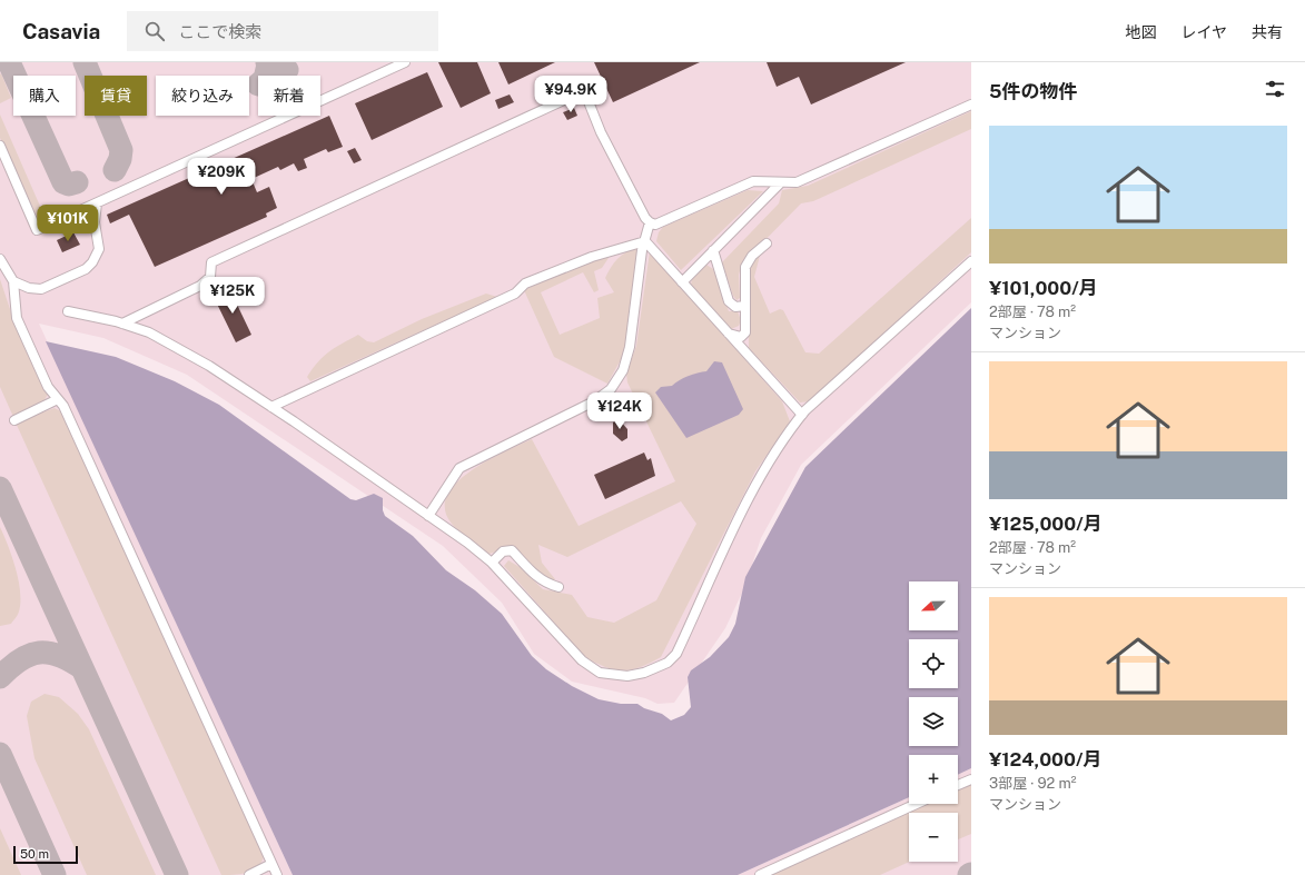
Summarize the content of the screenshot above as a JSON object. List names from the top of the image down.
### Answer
{
  "scale_bar": "50 m",
  "north": "left",
  "page": {
    "header": "Casavia",
    "search": "ここで検索",
    "nav": ["地図", "レイヤ", "共有"],
    "heading": "5件の物件",
    "price": [
      "¥94.9K",
      "¥209K",
      "¥101K",
      "¥125K",
      "¥124K"
    ],
    "chip": [
      "購入",
      "賃貸",
      "絞り込み",
      "新着"
    ],
    "list": [
      {
        "name": "¥101,000/月",
        "note": "2部屋 · 78 m² · マンション"
      },
      {
        "name": "¥125,000/月",
        "note": "2部屋 · 78 m² · マンション"
      },
      {
        "name": "¥124,000/月",
        "note": "3部屋 · 92 m² · マンション"
      }
    ],
    "map_buttons": ["+", "−"],
    "scale": "50 m"
  }
}
